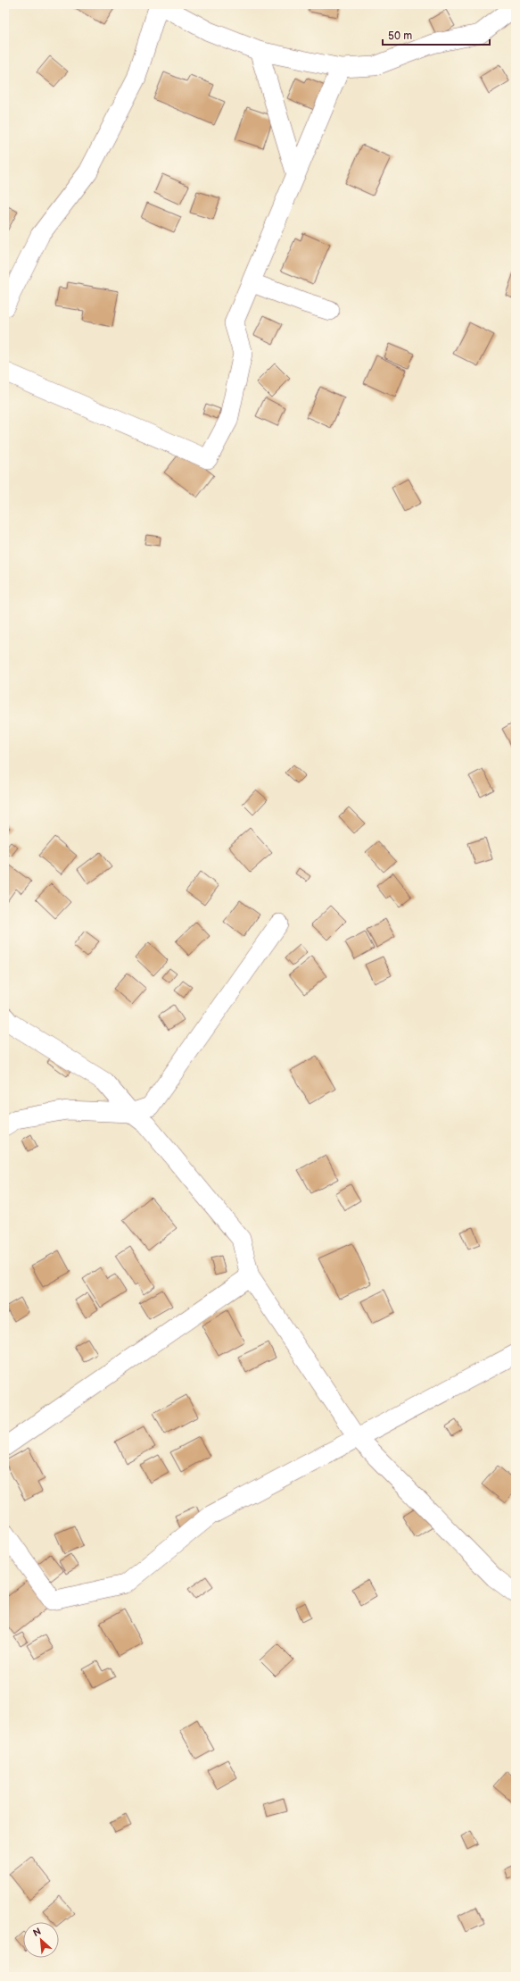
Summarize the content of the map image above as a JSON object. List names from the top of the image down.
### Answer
{
  "scale_bar": "50 m",
  "north": "top left"
}
